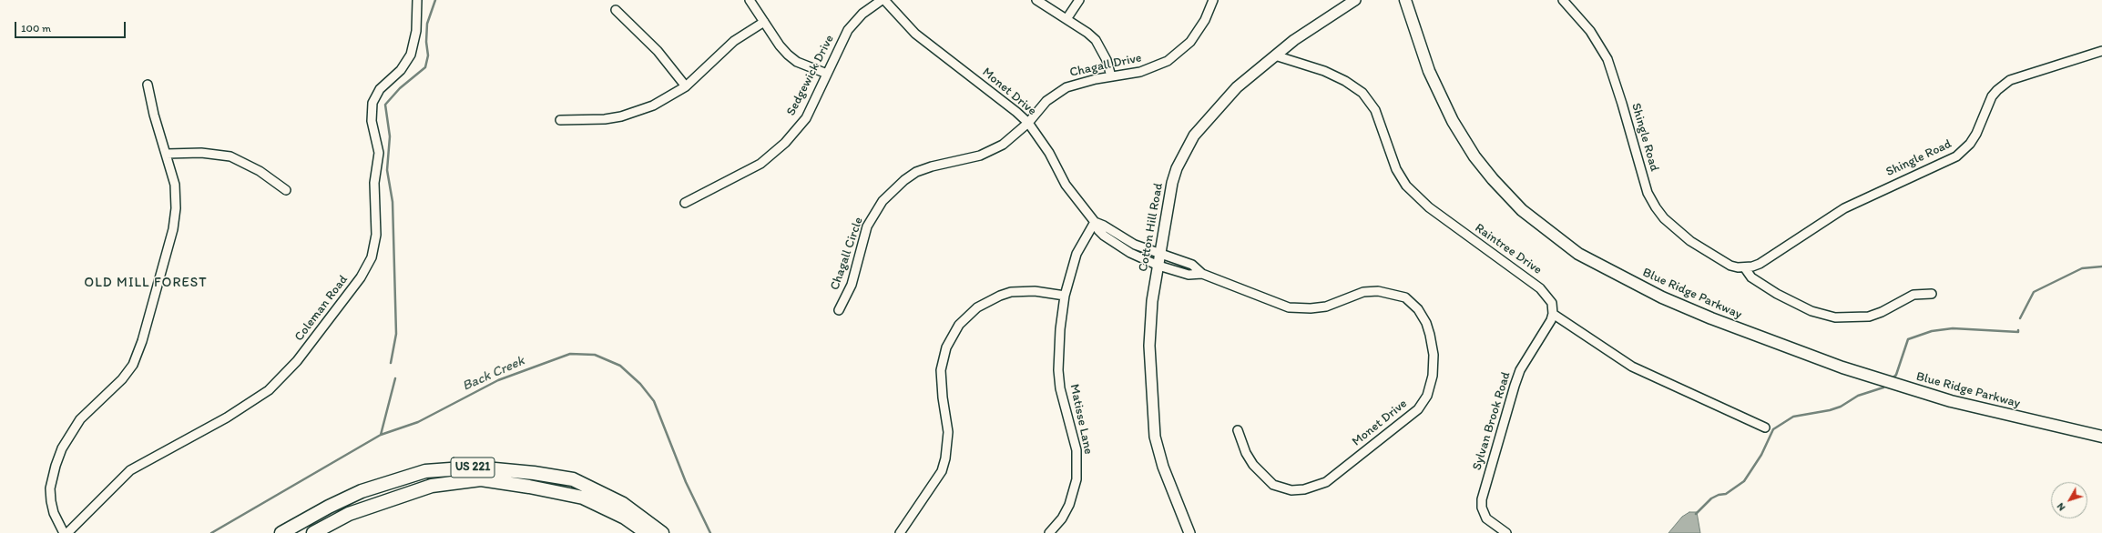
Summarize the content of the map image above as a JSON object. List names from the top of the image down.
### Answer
{
  "streets": {
    "main road": ["Blue Ridge Parkway", "US 221"],
    "street": [
      "Chagall Drive",
      "Sedgewick Drive",
      "Monet Drive",
      "Shingle Road",
      "Cotton Hill Road",
      "Raintree Drive",
      "Chagall Circle",
      "Coleman Road",
      "Matisse Lane",
      "Sylvan Brook Road"
    ]
  },
  "crossings": [
    ["Chagall Drive", "Monet Drive"],
    ["Chagall Drive", "Chagall Circle"],
    ["Monet Drive", "Cotton Hill Road"],
    ["Monet Drive", "Chagall Circle"],
    ["Monet Drive", "Matisse Lane"],
    ["Cotton Hill Road", "Raintree Drive"],
    ["Raintree Drive", "Sylvan Brook Road"]
  ],
  "districts": ["OLD MILL FOREST"],
  "water": ["Back Creek"],
  "scale_bar": "100 m",
  "north": "bottom left"
}
